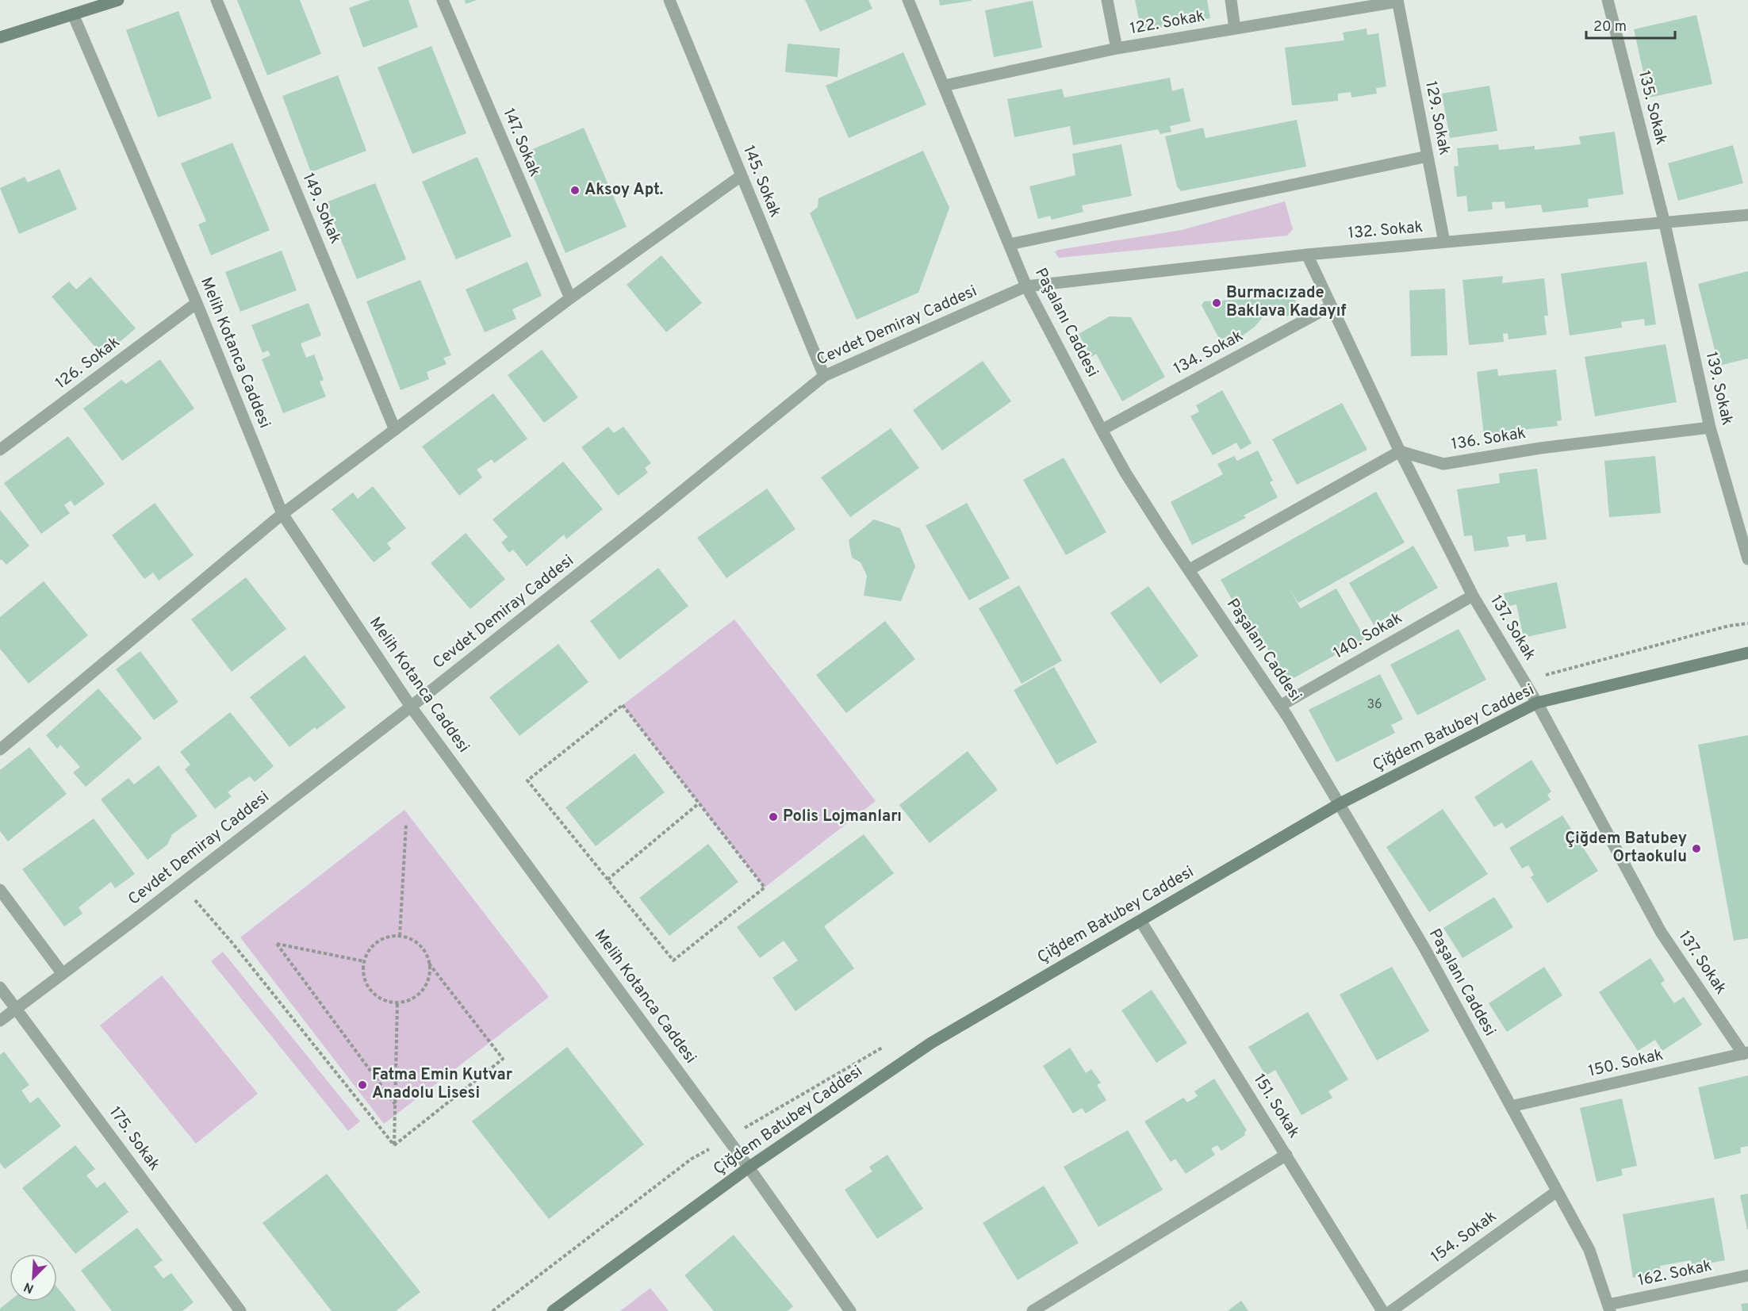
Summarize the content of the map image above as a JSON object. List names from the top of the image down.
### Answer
{
  "streets": {
    "main road": ["Çiğdem Batubey Caddesi"],
    "street": [
      "122. Sokak",
      "135. Sokak",
      "129. Sokak",
      "147. Sokak",
      "145. Sokak",
      "149. Sokak",
      "132. Sokak",
      "Paşalanı Caddesi",
      "Cevdet Demiray Caddesi",
      "Melih Kotanca Caddesi",
      "134. Sokak",
      "126. Sokak",
      "139. Sokak",
      "136. Sokak",
      "137. Sokak",
      "140. Sokak",
      "150. Sokak",
      "151. Sokak",
      "175. Sokak",
      "154. Sokak",
      "162. Sokak"
    ]
  },
  "crossings": [
    ["122. Sokak", "129. Sokak"],
    ["122. Sokak", "Paşalanı Caddesi"],
    ["135. Sokak", "132. Sokak"],
    ["135. Sokak", "139. Sokak"],
    ["129. Sokak", "132. Sokak"],
    ["145. Sokak", "Cevdet Demiray Caddesi"],
    ["132. Sokak", "Paşalanı Caddesi"],
    ["132. Sokak", "Cevdet Demiray Caddesi"],
    ["132. Sokak", "139. Sokak"],
    ["132. Sokak", "137. Sokak"],
    ["Paşalanı Caddesi", "Cevdet Demiray Caddesi"],
    ["Paşalanı Caddesi", "134. Sokak"],
    ["Paşalanı Caddesi", "140. Sokak"],
    ["Paşalanı Caddesi", "Çiğdem Batubey Caddesi"],
    ["Paşalanı Caddesi", "150. Sokak"],
    ["Paşalanı Caddesi", "154. Sokak"],
    ["Paşalanı Caddesi", "162. Sokak"],
    ["Cevdet Demiray Caddesi", "Melih Kotanca Caddesi"],
    ["Cevdet Demiray Caddesi", "175. Sokak"],
    ["Melih Kotanca Caddesi", "126. Sokak"],
    ["Melih Kotanca Caddesi", "Çiğdem Batubey Caddesi"],
    ["134. Sokak", "137. Sokak"],
    ["139. Sokak", "136. Sokak"],
    ["136. Sokak", "137. Sokak"],
    ["137. Sokak", "140. Sokak"],
    ["137. Sokak", "Çiğdem Batubey Caddesi"],
    ["137. Sokak", "150. Sokak"],
    ["Çiğdem Batubey Caddesi", "151. Sokak"]
  ],
  "places": [
    "Aksoy Apt.",
    "Burmacızade Baklava Kadayıf",
    "Polis Lojmanları",
    "Çiğdem Batubey Ortaokulu",
    "Fatma Emin Kutvar Anadolu Lisesi"
  ],
  "house_numbers": ["36"],
  "scale_bar": "20 m",
  "north": "bottom left"
}
